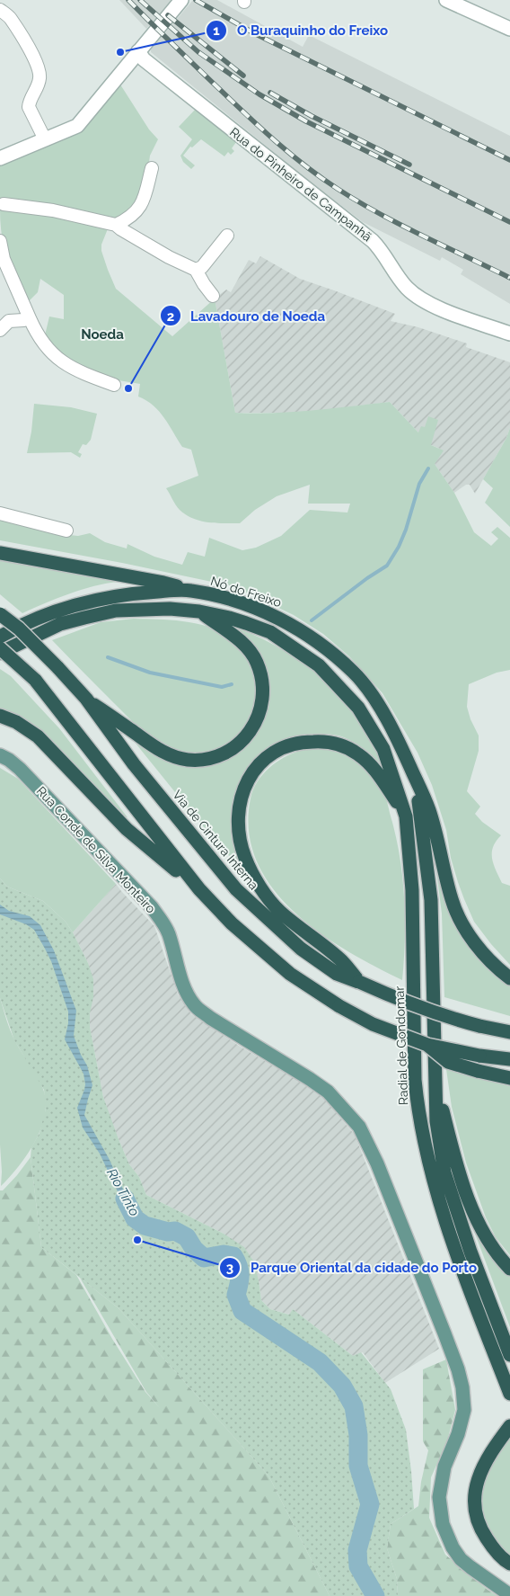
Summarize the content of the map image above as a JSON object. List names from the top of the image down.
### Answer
{
  "streets": {
    "highway": ["Nó do Freixo", "Via de Cintura Interna", "Radial de Gondomar"],
    "main road": ["Rua Conde de Silva Monteiro"],
    "street": ["Rua do Pinheiro de Campanhã"]
  },
  "districts": ["Noeda"],
  "water": ["Rio Tinto"],
  "places": ["O Buraquinho do Freixo", "Lavadouro de Noeda", "Parque Oriental da cidade do Porto"]
}
